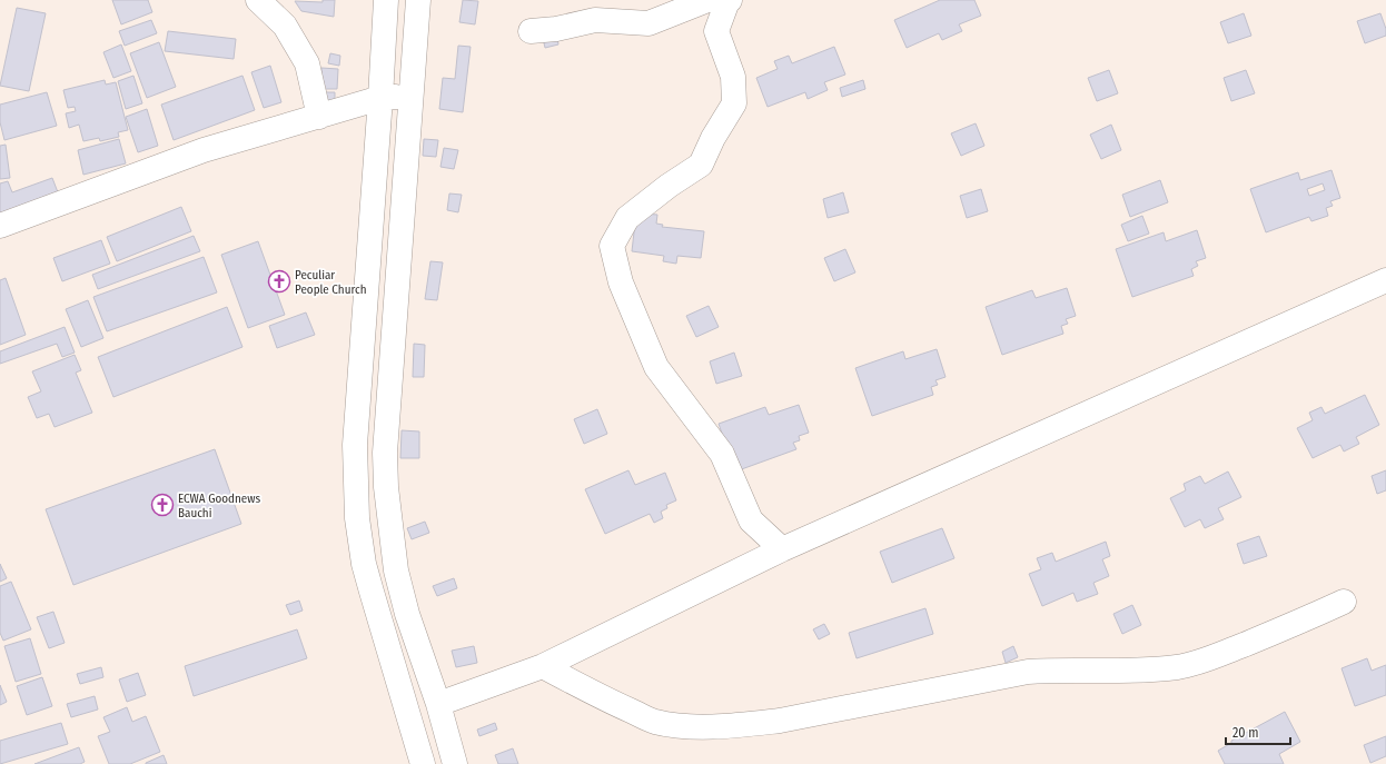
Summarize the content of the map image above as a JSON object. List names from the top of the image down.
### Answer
{
  "places": {
    "church": ["Peculiar People Church", "ECWA Goodnews Bauchi"]
  },
  "scale_bar": "20 m"
}
